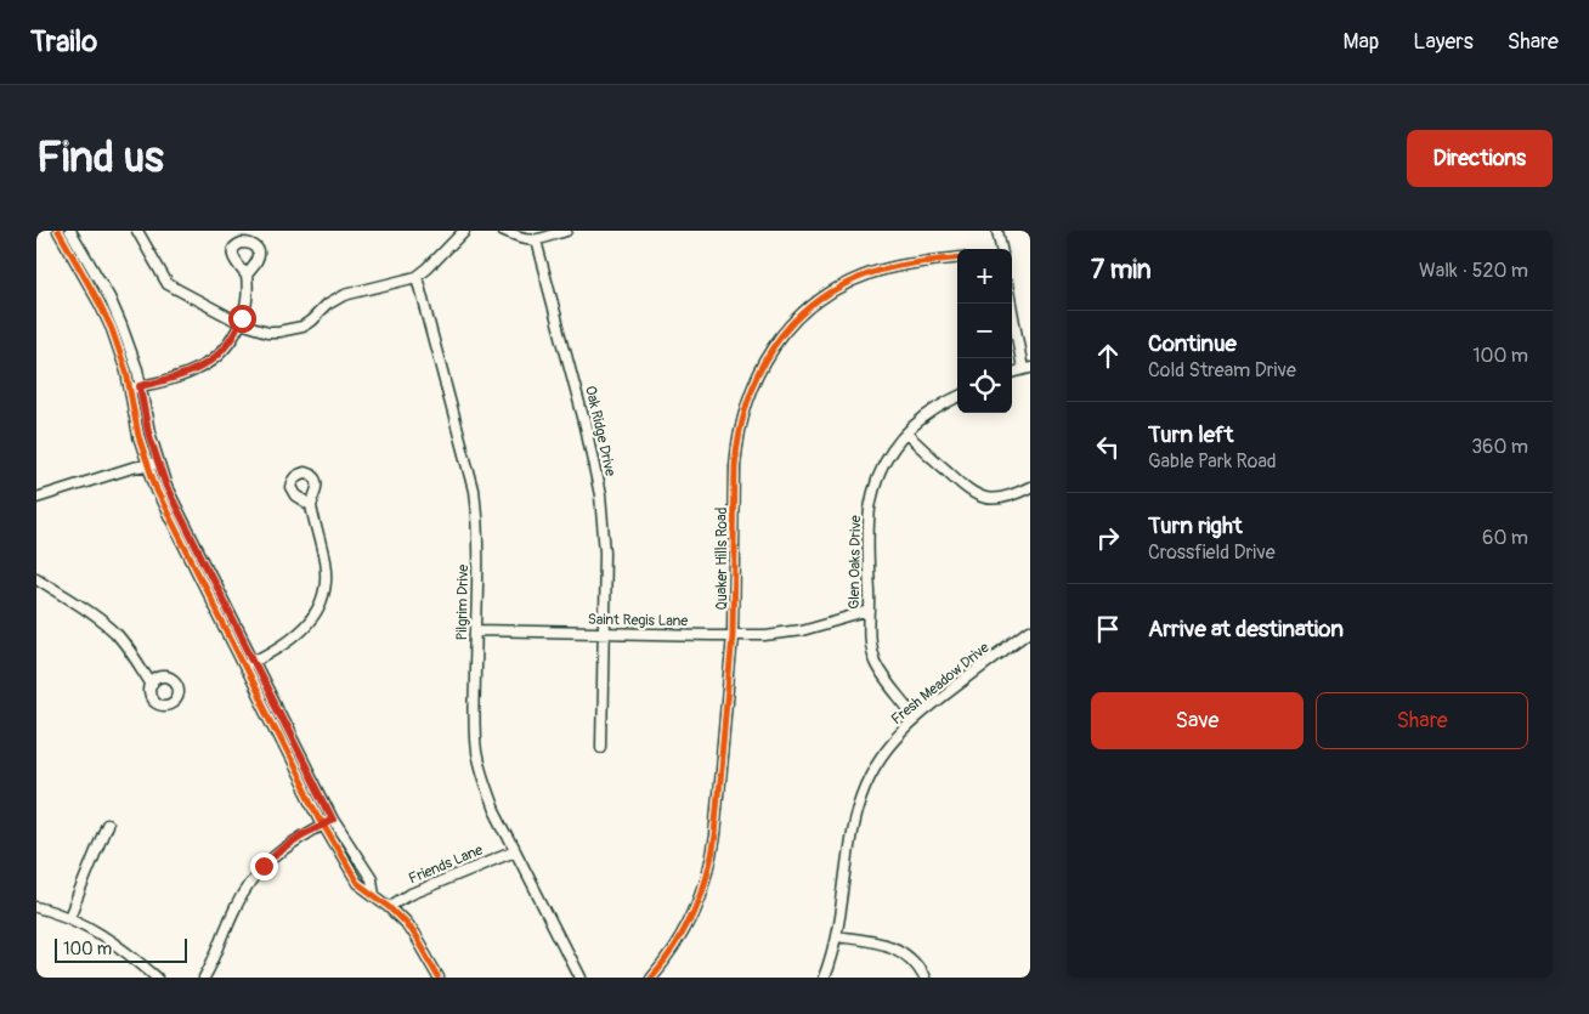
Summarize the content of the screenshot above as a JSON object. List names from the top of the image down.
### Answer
{
  "streets": {
    "street": [
      "Oak Ridge Drive",
      "Quaker Hills Road",
      "Glen Oaks Drive",
      "Pilgrim Drive",
      "Saint Regis Lane",
      "Fresh Meadow Drive",
      "Friends Lane"
    ]
  },
  "crossings": [
    ["Oak Ridge Drive", "Saint Regis Lane"],
    ["Quaker Hills Road", "Saint Regis Lane"],
    ["Glen Oaks Drive", "Saint Regis Lane"],
    ["Glen Oaks Drive", "Fresh Meadow Drive"],
    ["Pilgrim Drive", "Saint Regis Lane"],
    ["Pilgrim Drive", "Friends Lane"]
  ],
  "scale_bar": "100 m",
  "page": {
    "header": "Trailo",
    "nav": ["Map", "Layers", "Share"],
    "buttons": [
      "Directions",
      ["Save", "Share"]
    ],
    "title": "Find us",
    "heading": ["7 min", "Walk · 520 m"],
    "map_buttons": ["+", "−"],
    "list": [
      ["Continue", "Cold Stream Drive", "100 m"],
      ["Turn left", "Gable Park Road", "360 m"],
      ["Turn right", "Crossfield Drive", "60 m"],
      "Arrive at destination"
    ],
    "scale": "100 m"
  }
}
